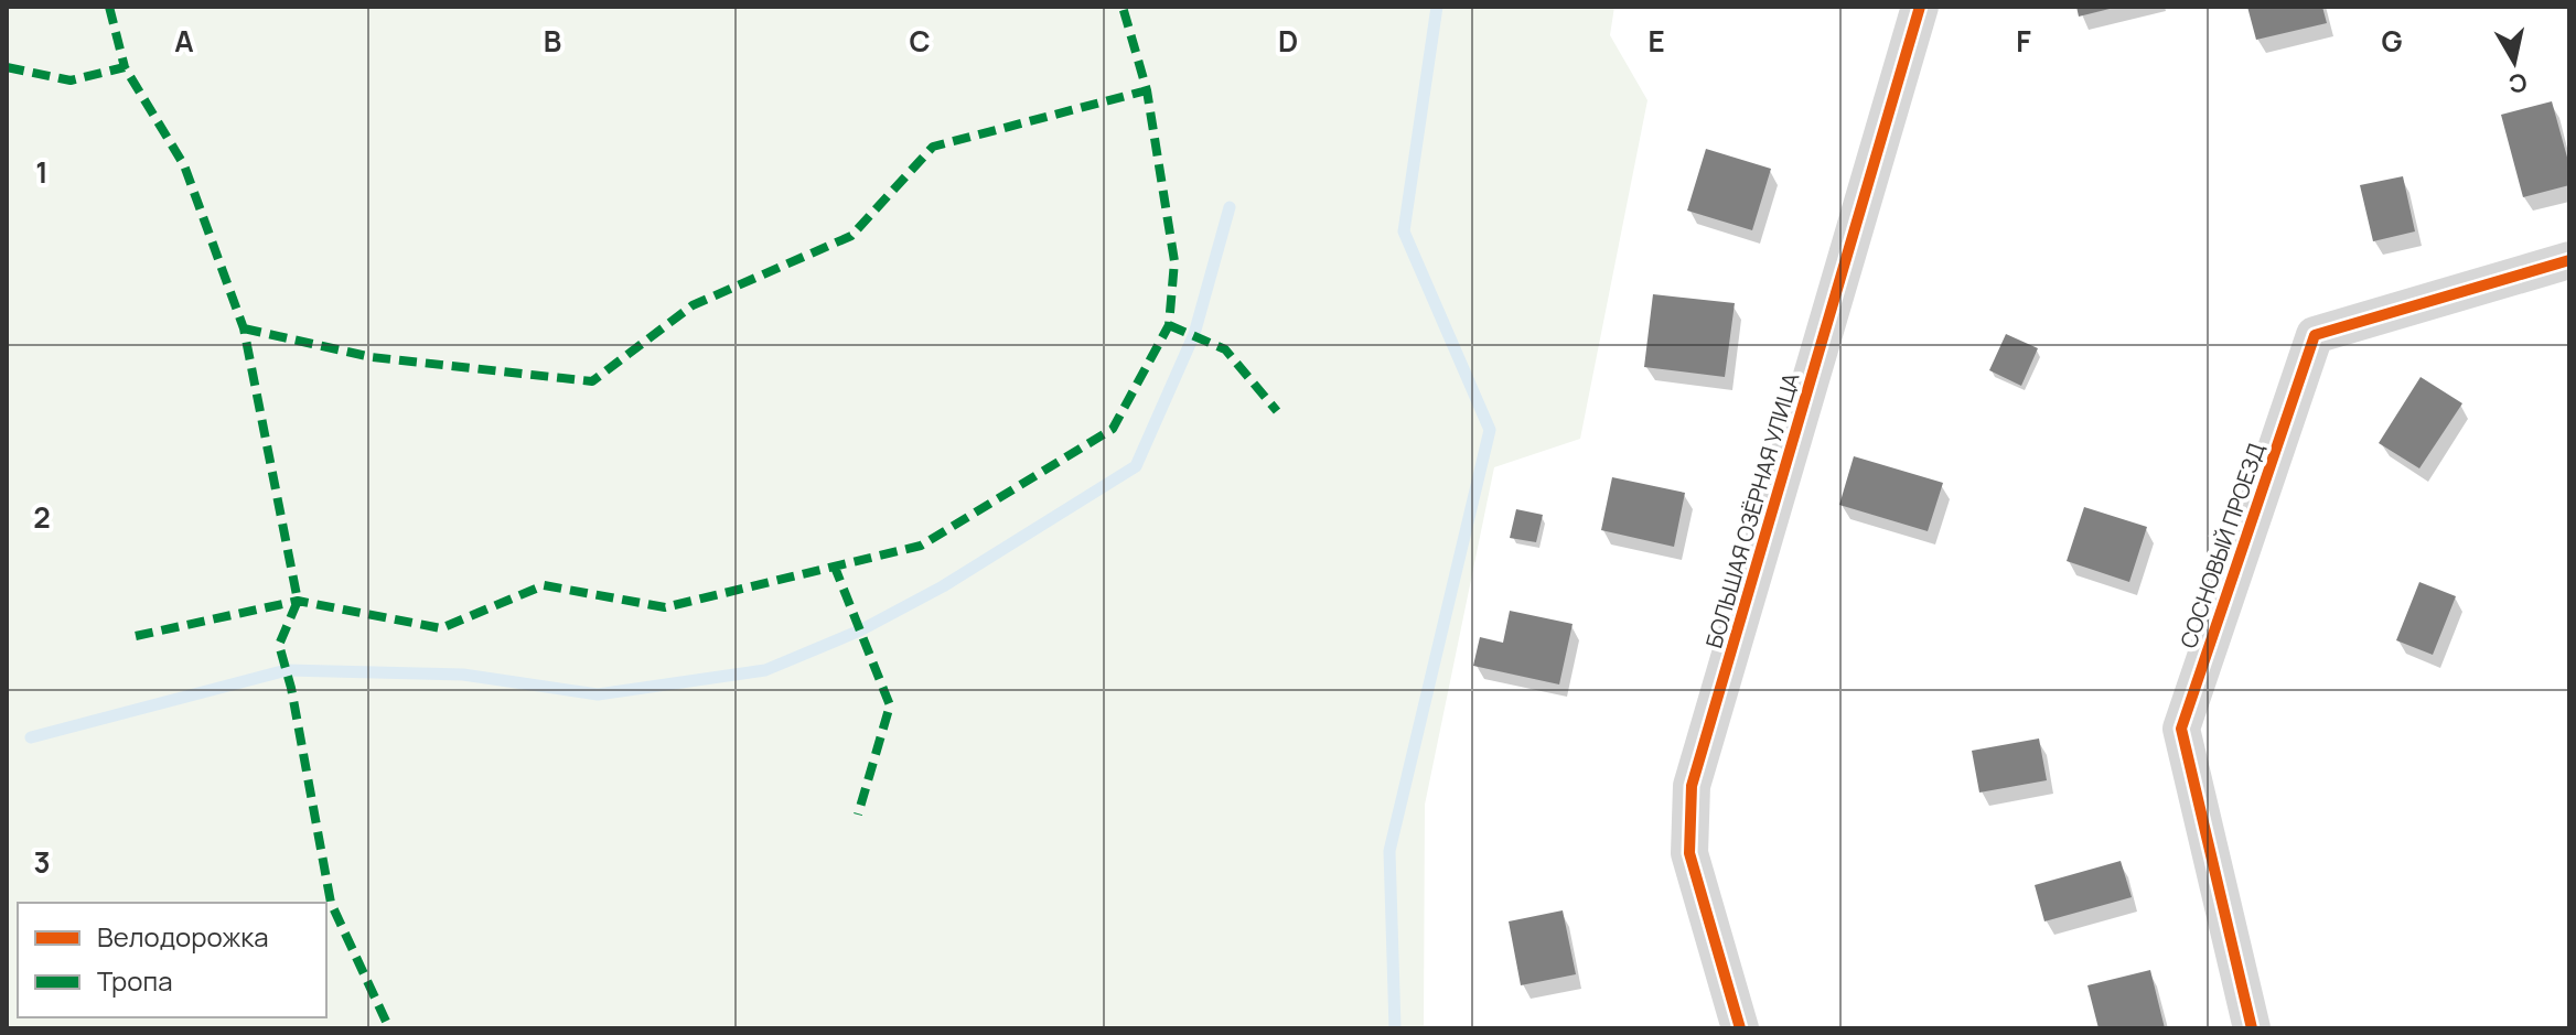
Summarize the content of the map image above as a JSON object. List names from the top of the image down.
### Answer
{
  "streets": {
    "street": ["БОЛЬШАЯ ОЗЁРНАЯ УЛИЦА", "СОСНОВЫЙ ПРОЕЗД"]
  },
  "legend": ["Велодорожка", "Тропа"],
  "north": "bottom",
  "grid": {
    "columns": [
      "A",
      "B",
      "C",
      "D",
      "E",
      "F",
      "G"
    ],
    "rows": ["1", "2", "3"]
  }
}
